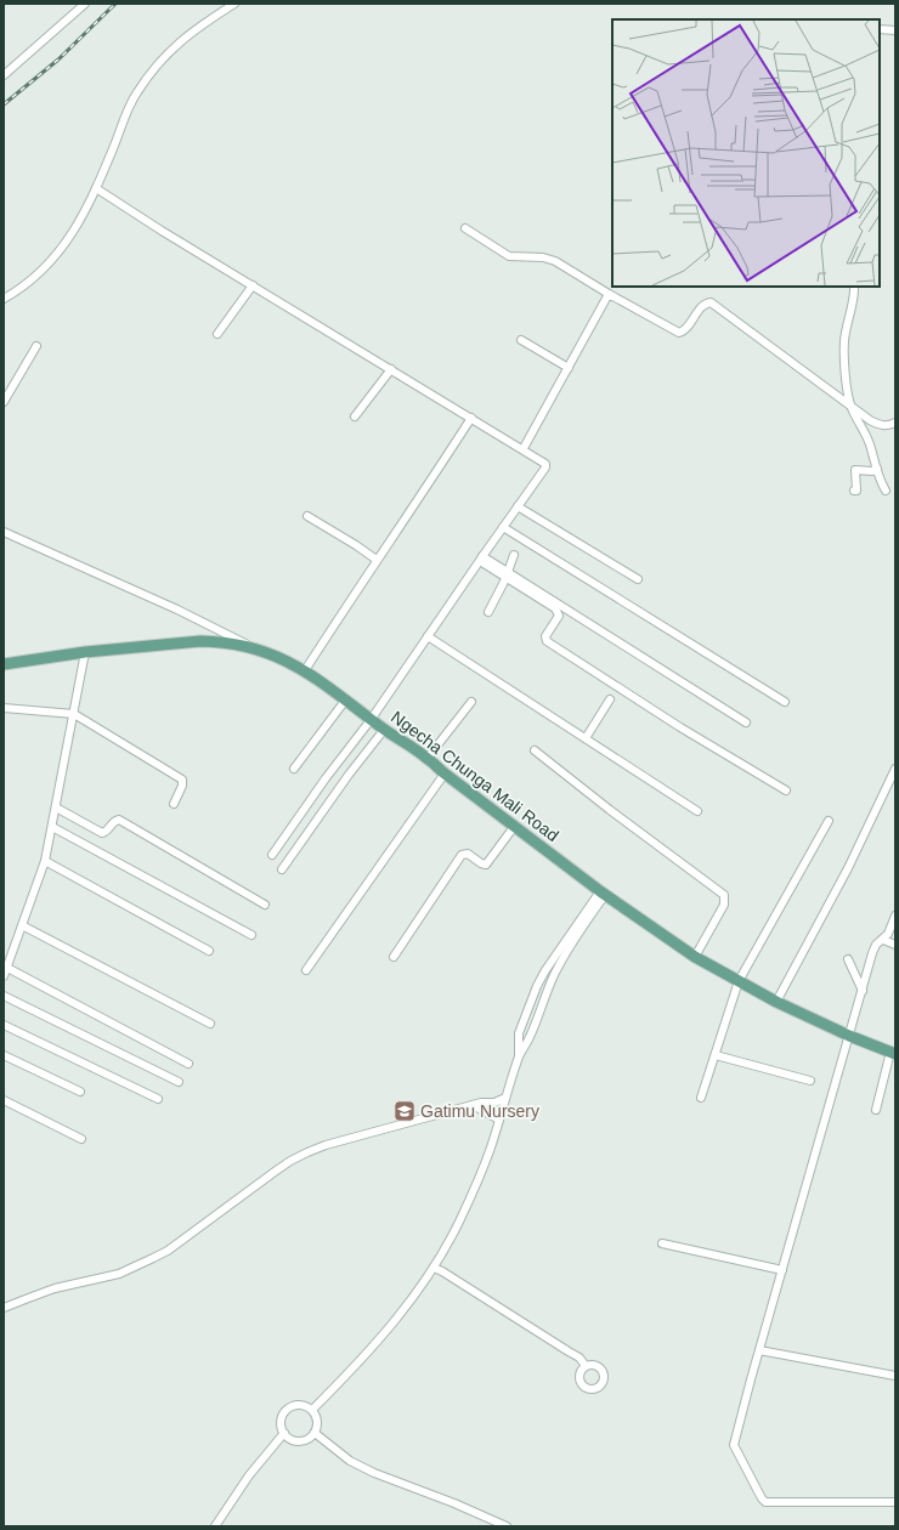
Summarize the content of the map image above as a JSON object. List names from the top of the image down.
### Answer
{
  "streets": {
    "main road": ["Ngecha Chunga Mali Road"]
  },
  "places": {
    "school or university": ["Gatimu Nursery"]
  }
}
